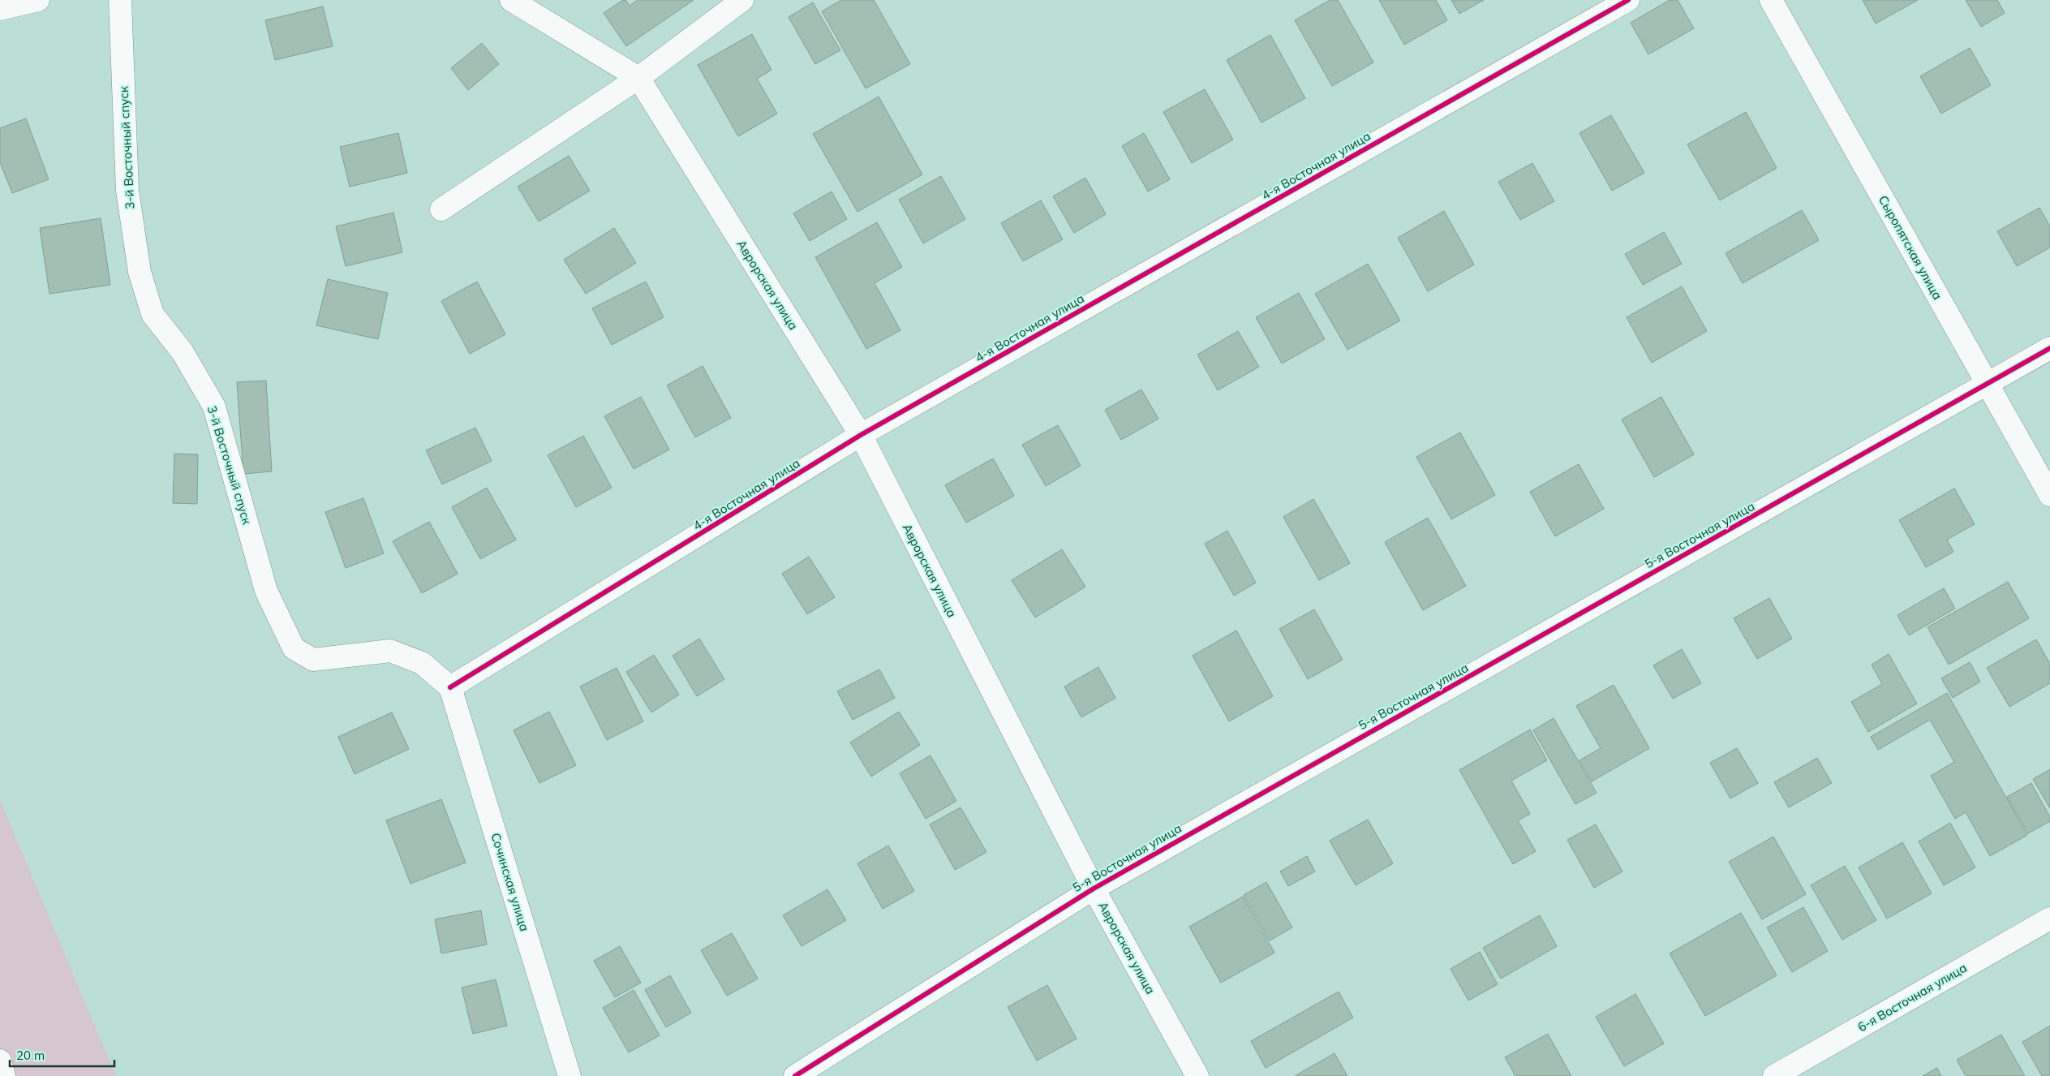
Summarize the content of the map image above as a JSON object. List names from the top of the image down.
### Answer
{
  "streets": {
    "street": [
      "3-й Восточный спуск",
      "4-я Восточная улица",
      "Сыропятская улица",
      "Аврорская улица",
      "5-я Восточная улица",
      "Сочинская улица",
      "6-я Восточная улица"
    ]
  },
  "crossings": [
    ["3-й Восточный спуск", "4-я Восточная улица"],
    ["3-й Восточный спуск", "Сочинская улица"],
    ["4-я Восточная улица", "Аврорская улица"],
    ["4-я Восточная улица", "Сочинская улица"],
    ["Сыропятская улица", "5-я Восточная улица"],
    ["Аврорская улица", "5-я Восточная улица"]
  ],
  "scale_bar": "20 m"
}
